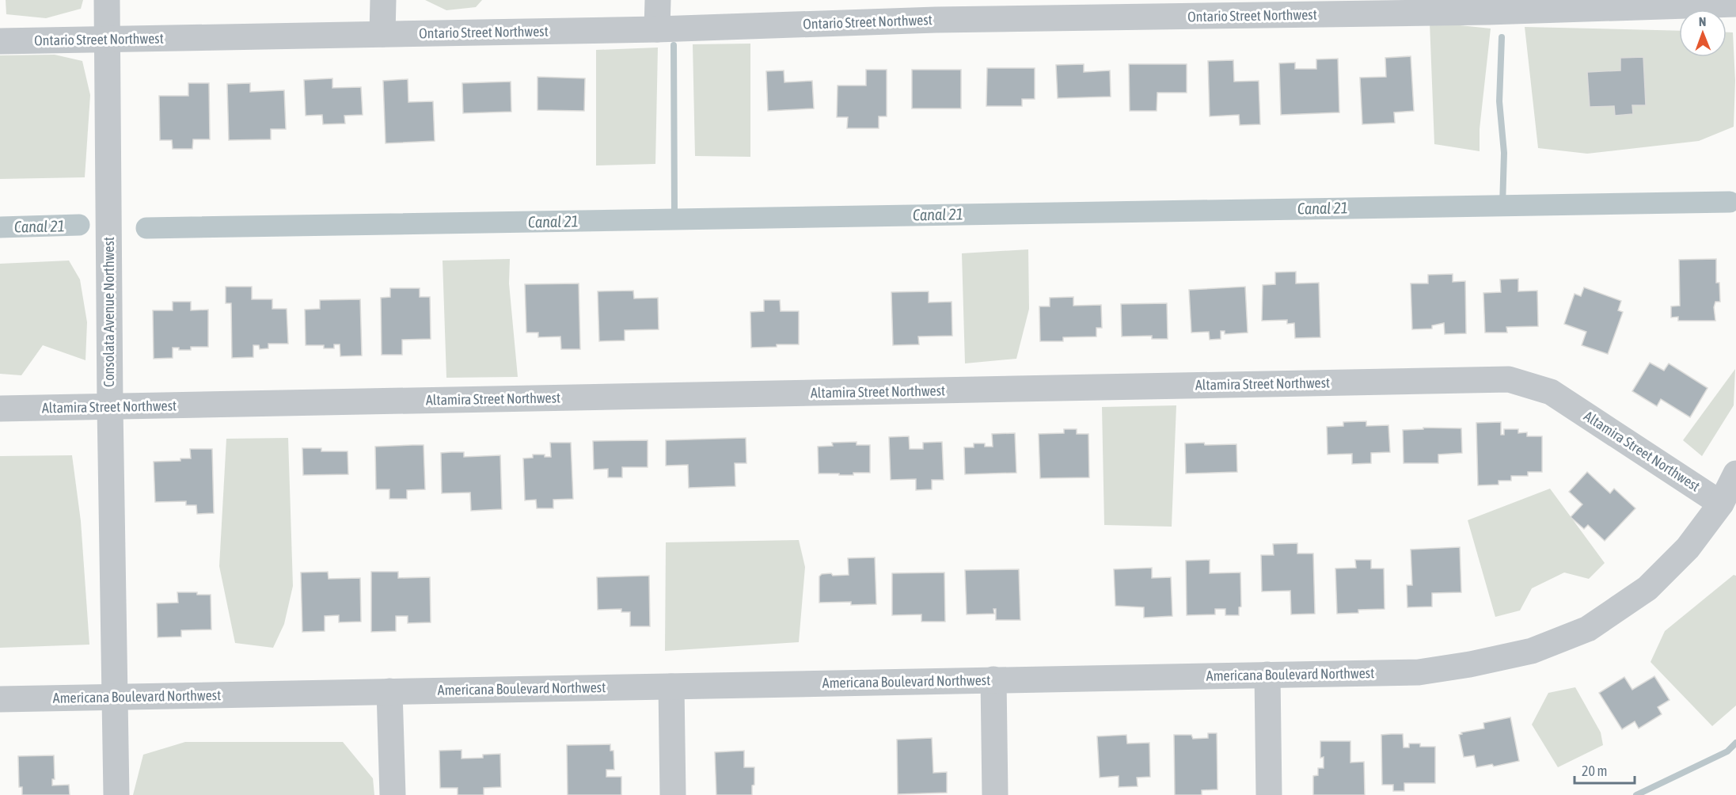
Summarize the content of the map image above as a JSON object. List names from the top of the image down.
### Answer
{
  "streets": {
    "street": [
      "Ontario Street Northwest",
      "Consolata Avenue Northwest",
      "Altamira Street Northwest",
      "Americana Boulevard Northwest"
    ]
  },
  "crossings": [
    ["Ontario Street Northwest", "Consolata Avenue Northwest"],
    ["Consolata Avenue Northwest", "Altamira Street Northwest"],
    ["Consolata Avenue Northwest", "Americana Boulevard Northwest"],
    ["Altamira Street Northwest", "Americana Boulevard Northwest"]
  ],
  "water": ["Canal 21"],
  "scale_bar": "20 m",
  "north": "top"
}
